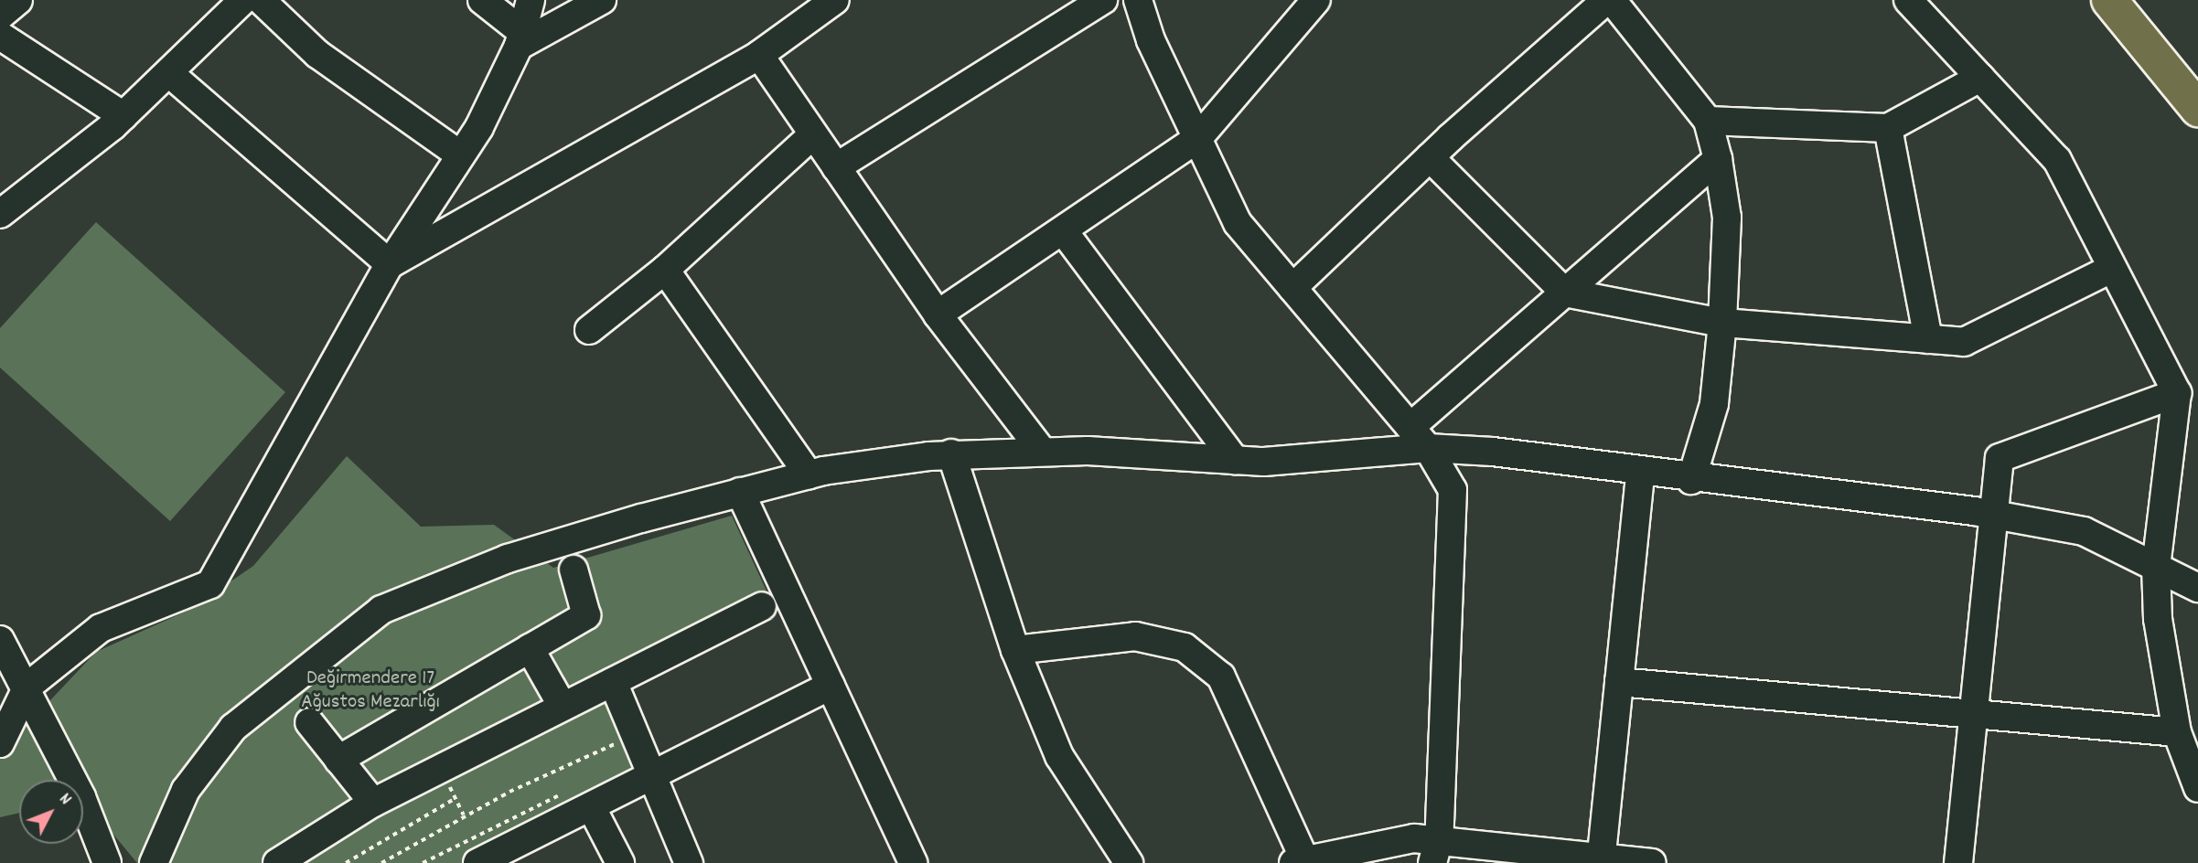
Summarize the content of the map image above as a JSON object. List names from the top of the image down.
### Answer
{
  "parks": ["Değirmendere 17 Ağustos Mezarlığı"],
  "north": "top right"
}
